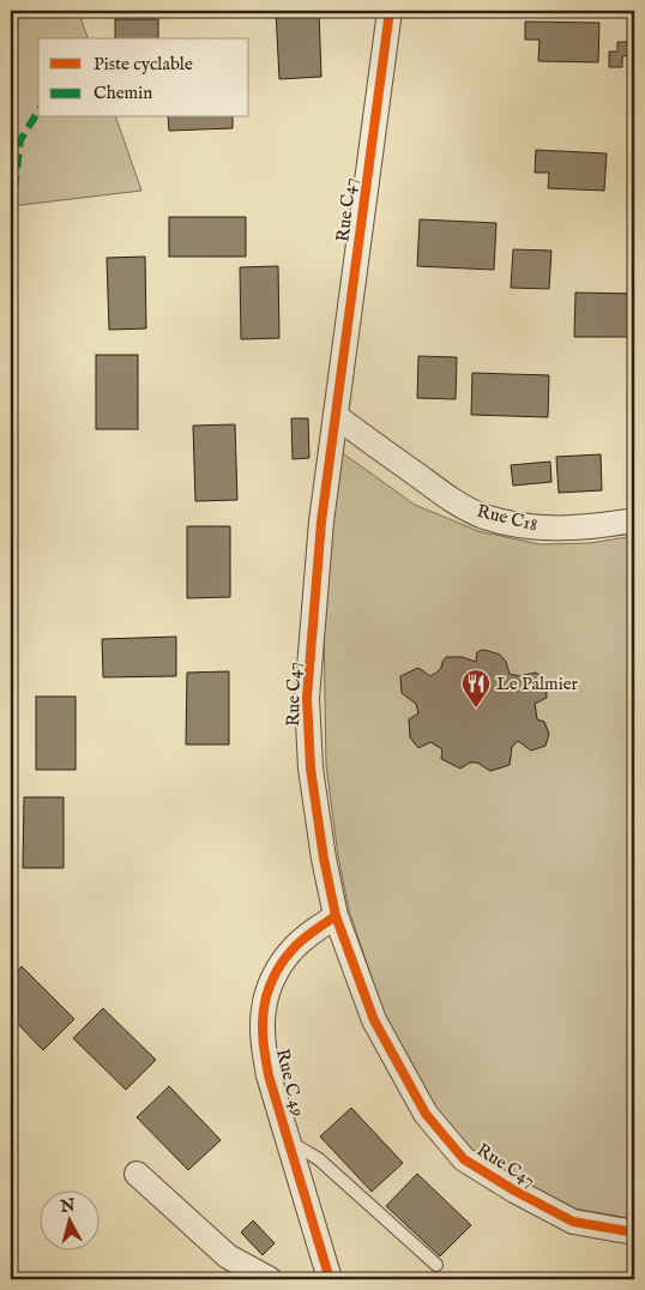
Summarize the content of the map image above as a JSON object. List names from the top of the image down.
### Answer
{
  "streets": {
    "street": ["Rue C47", "Rue C18", "Rue C 49"]
  },
  "crossings": [
    ["Rue C47", "Rue C18"],
    ["Rue C47", "Rue C 49"]
  ],
  "places": {
    "restaurant": ["Le Palmier"]
  },
  "legend": ["Piste cyclable", "Chemin"],
  "north": "top"
}
